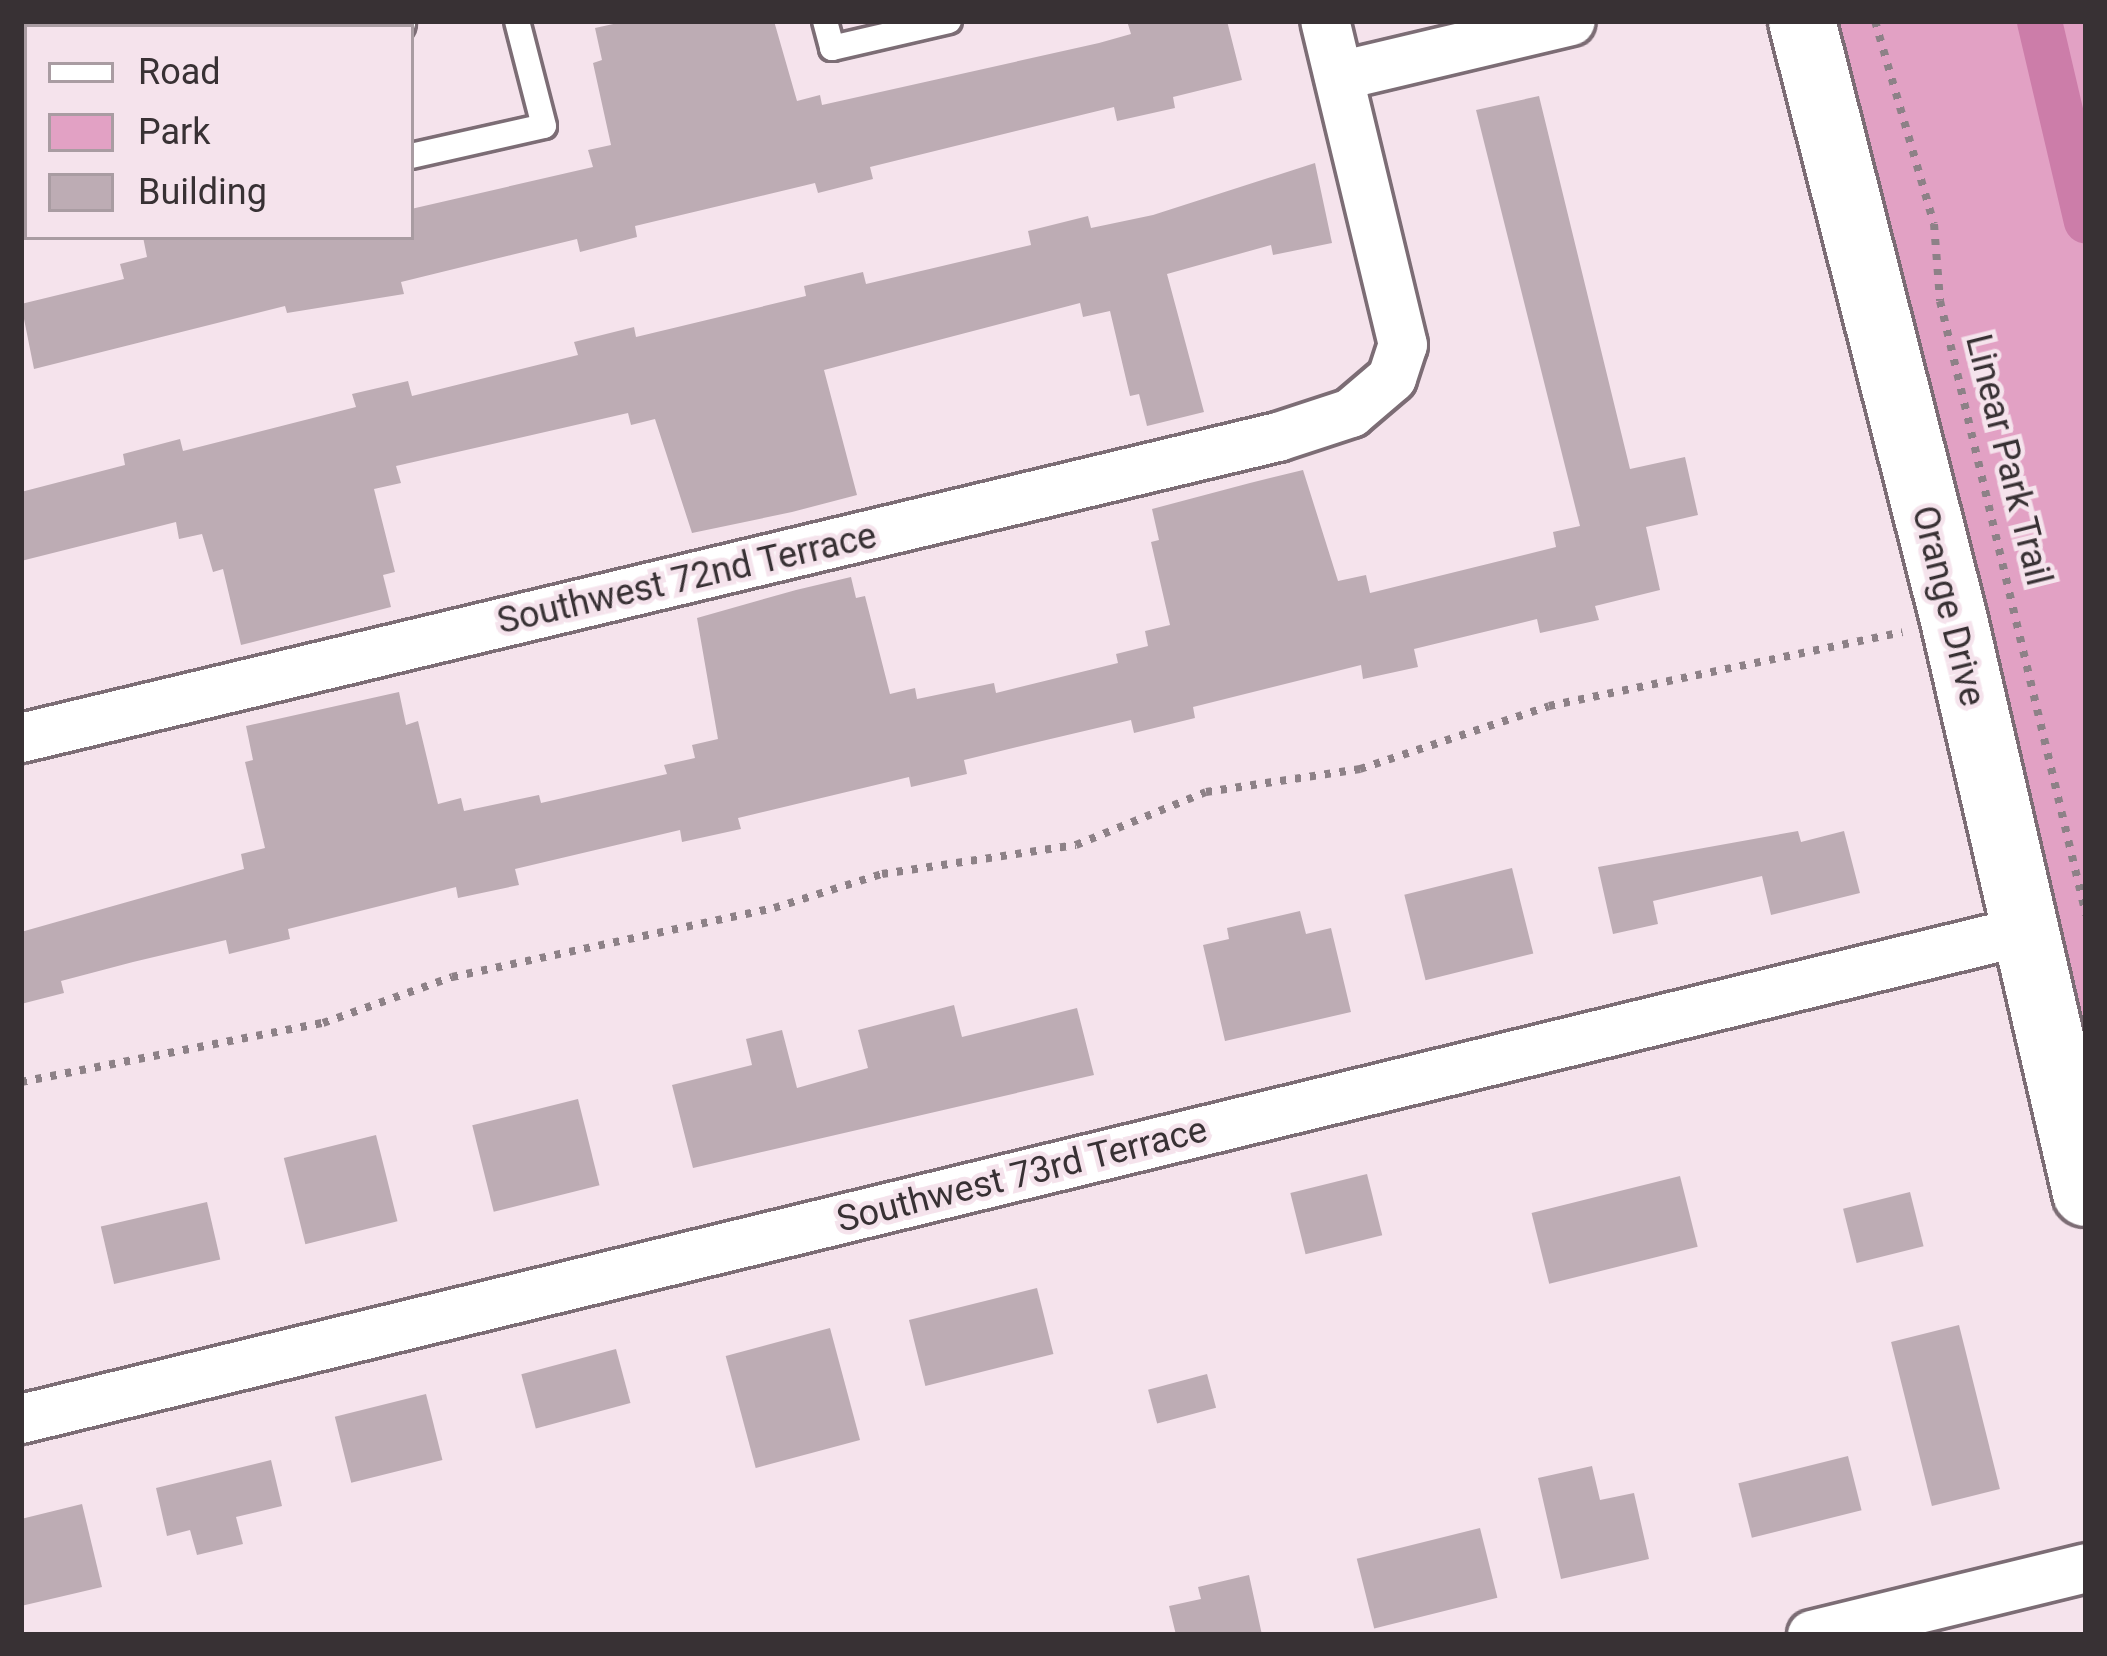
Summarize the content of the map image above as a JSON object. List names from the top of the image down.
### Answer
{
  "streets": {
    "street": ["Southwest 72nd Terrace", "Orange Drive", "Southwest 73rd Terrace"],
    "path": ["Linear Park Trail"]
  },
  "crossings": [
    ["Orange Drive", "Southwest 73rd Terrace"]
  ],
  "legend": ["Road", "Park", "Building"]
}
